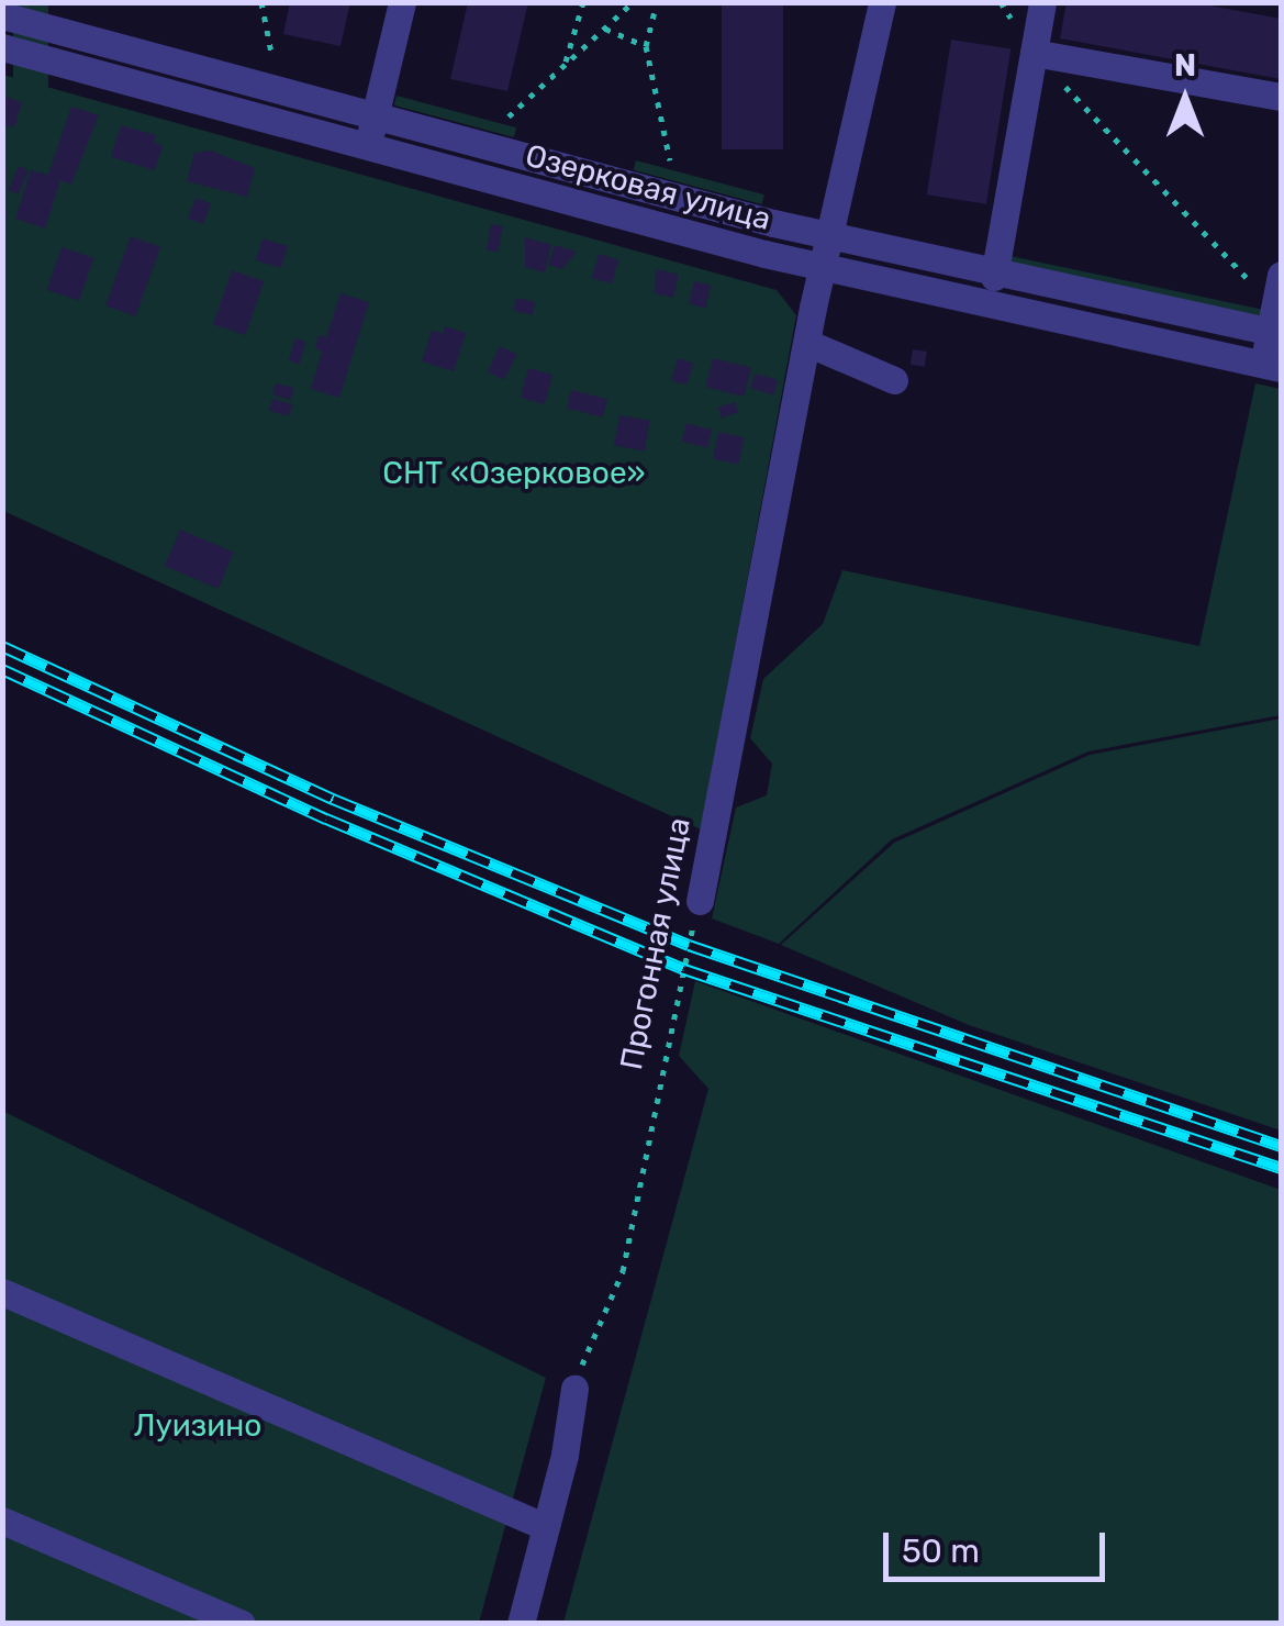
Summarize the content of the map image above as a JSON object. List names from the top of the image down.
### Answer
{
  "streets": {
    "street": ["Озерковая улица", "Прогонная улица"]
  },
  "crossings": [
    ["Озерковая улица", "Прогонная улица"]
  ],
  "parks": ["СНТ «Озерковое»", "Луизино"],
  "scale_bar": "50 m",
  "north": "top"
}
